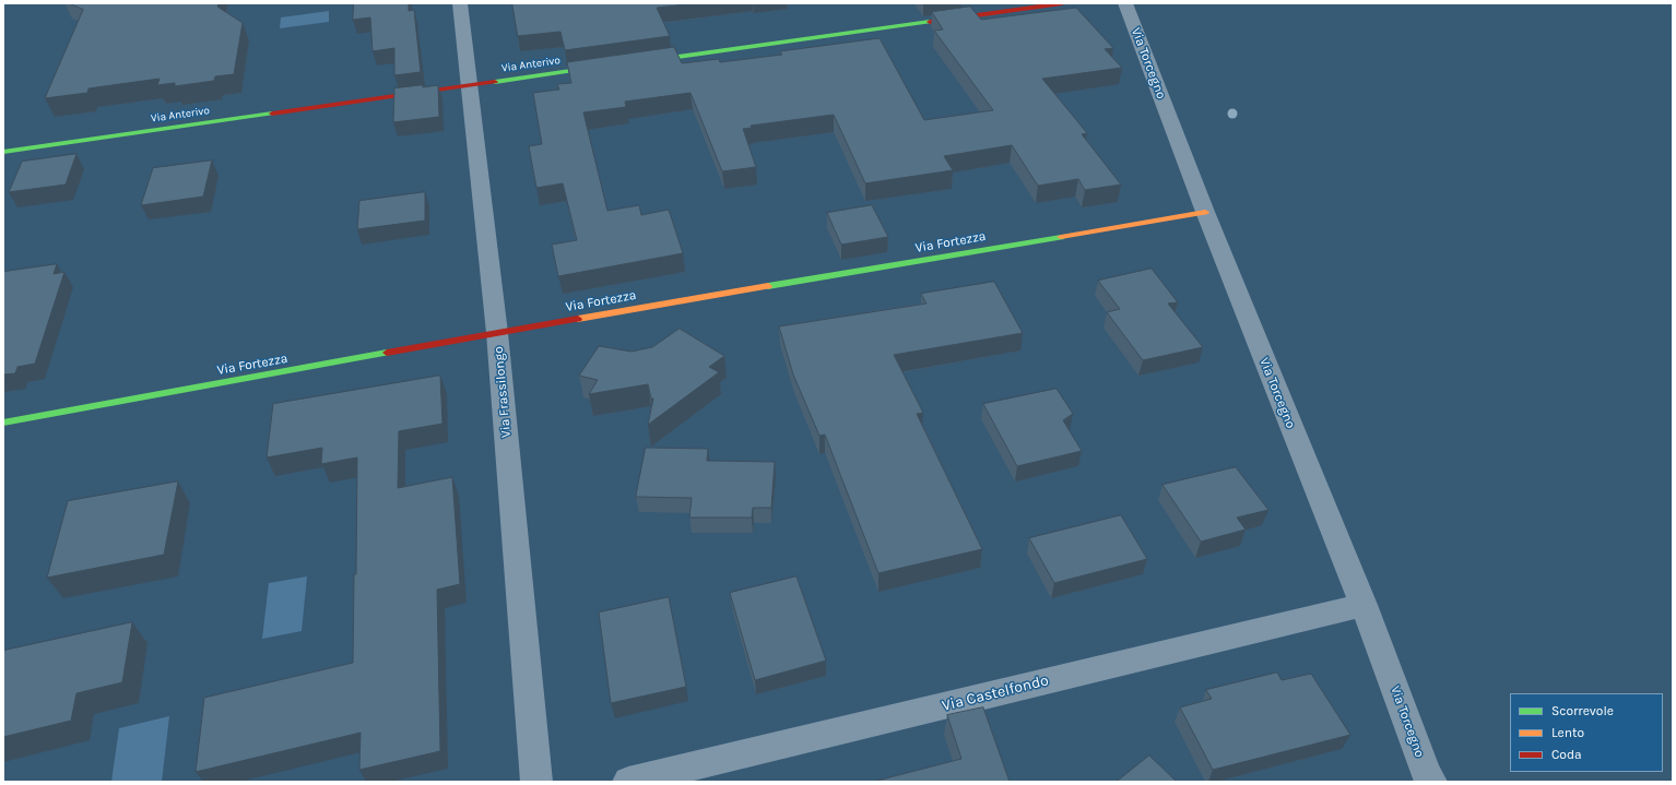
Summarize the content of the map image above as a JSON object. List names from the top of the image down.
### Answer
{
  "streets": {
    "street": [
      "Via Torcegno",
      "Via Anterivo",
      "Via Fortezza",
      "Via Frassilongo",
      "Via Castelfondo"
    ]
  },
  "crossings": [
    ["Via Torcegno", "Via Fortezza"],
    ["Via Torcegno", "Via Castelfondo"],
    ["Via Anterivo", "Via Frassilongo"],
    ["Via Fortezza", "Via Frassilongo"]
  ],
  "legend": ["Scorrevole", "Lento", "Coda"]
}
